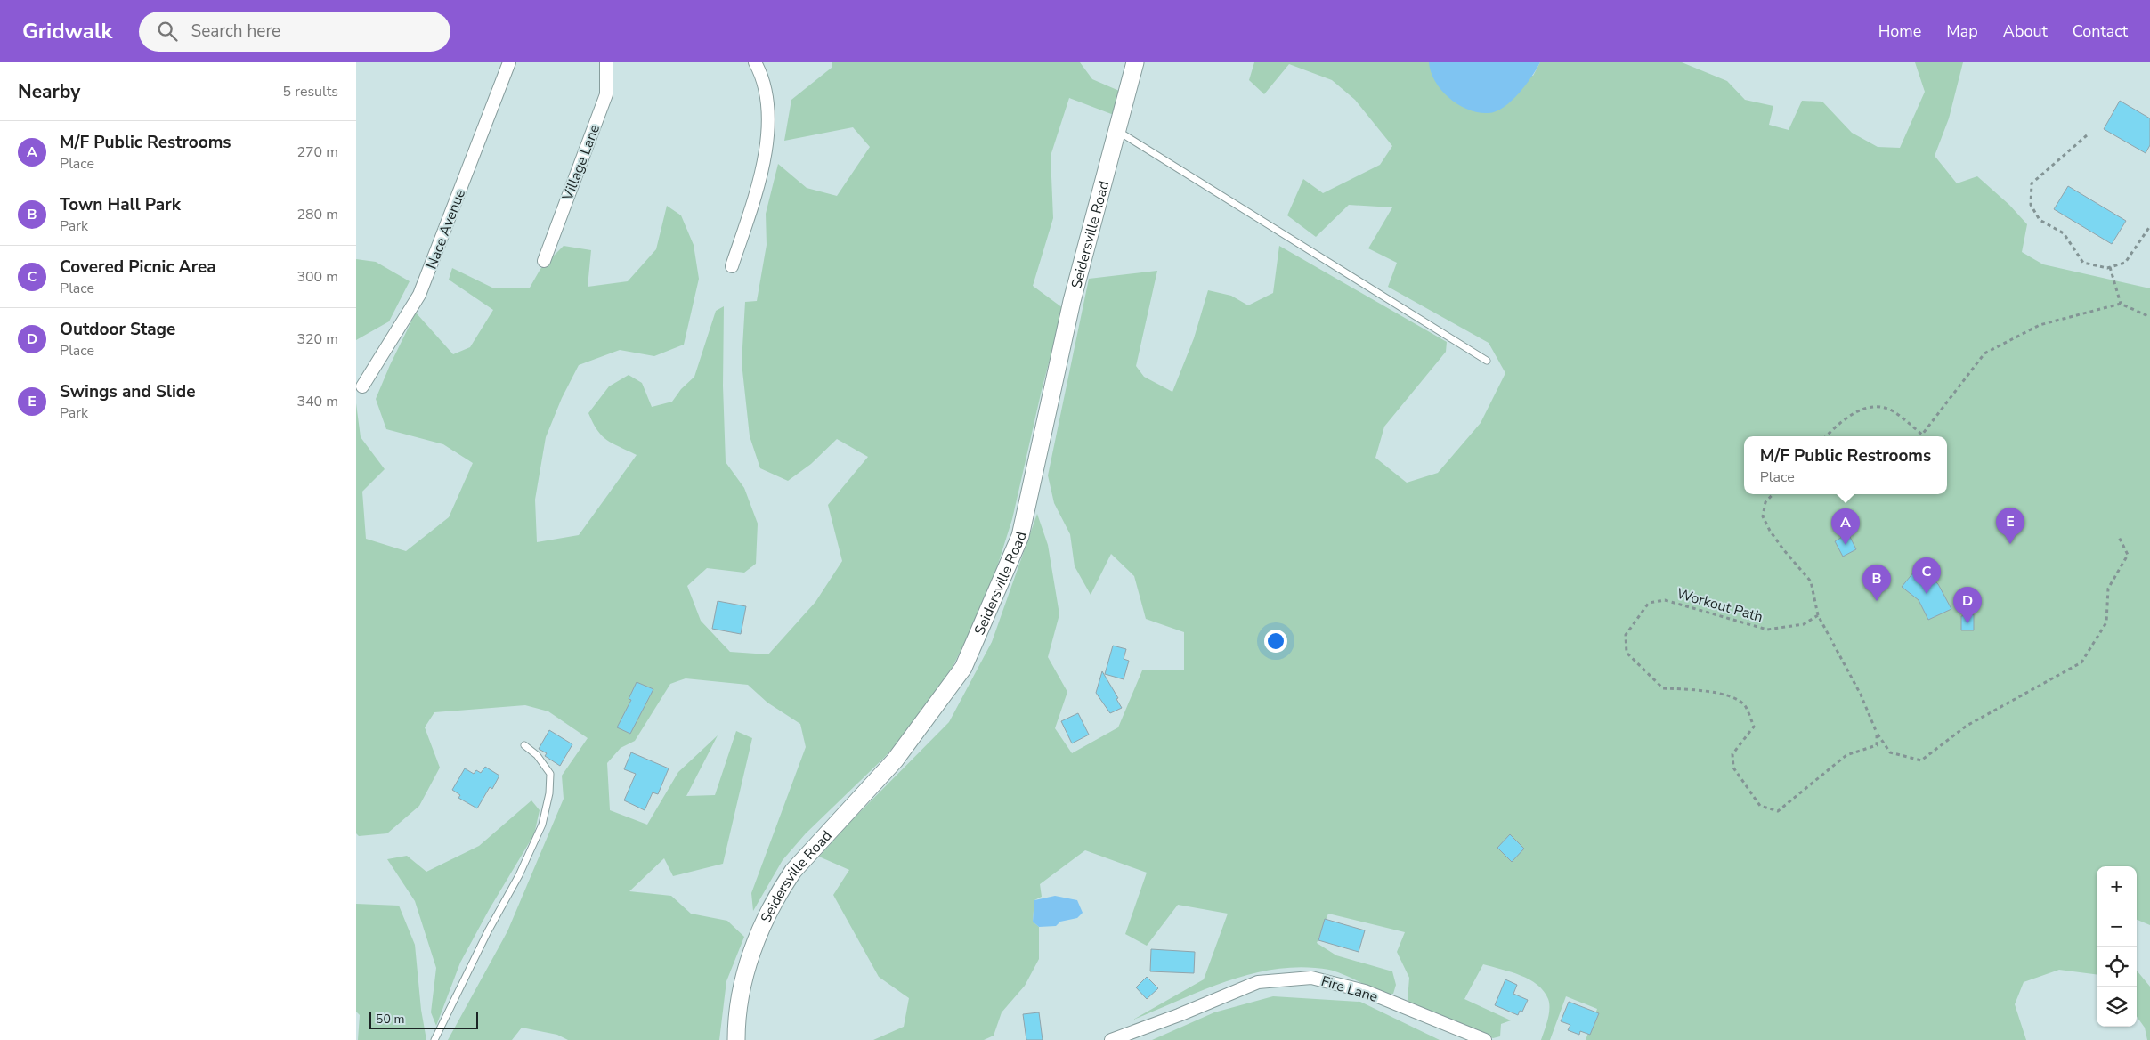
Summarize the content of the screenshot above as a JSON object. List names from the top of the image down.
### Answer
{
  "streets": {
    "street": [
      "Village Lane",
      "Nace Avenue",
      "Seidersville Road",
      "Fire Lane"
    ],
    "path": ["Workout Path"]
  },
  "scale_bar": "50 m",
  "page": {
    "header": "Gridwalk",
    "search": "Search here",
    "nav": [
      "Home",
      "Map",
      "About",
      "Contact"
    ],
    "heading": ["Nearby", "5 results"],
    "list": [
      {
        "mark": "A",
        "name": "M/F Public Restrooms",
        "note": "Place",
        "value": "270 m"
      },
      {
        "mark": "B",
        "name": "Town Hall Park",
        "note": "Park",
        "value": "280 m"
      },
      {
        "mark": "C",
        "name": "Covered Picnic Area",
        "note": "Place",
        "value": "300 m"
      },
      {
        "mark": "D",
        "name": "Outdoor Stage",
        "note": "Place",
        "value": "320 m"
      },
      {
        "mark": "E",
        "name": "Swings and Slide",
        "note": "Park",
        "value": "340 m"
      }
    ],
    "popup": ["M/F Public Restrooms", "Place"],
    "pins": [
      "E",
      "A",
      "C",
      "B",
      "D"
    ],
    "map_buttons": ["+", "−"],
    "scale": "50 m"
  }
}
